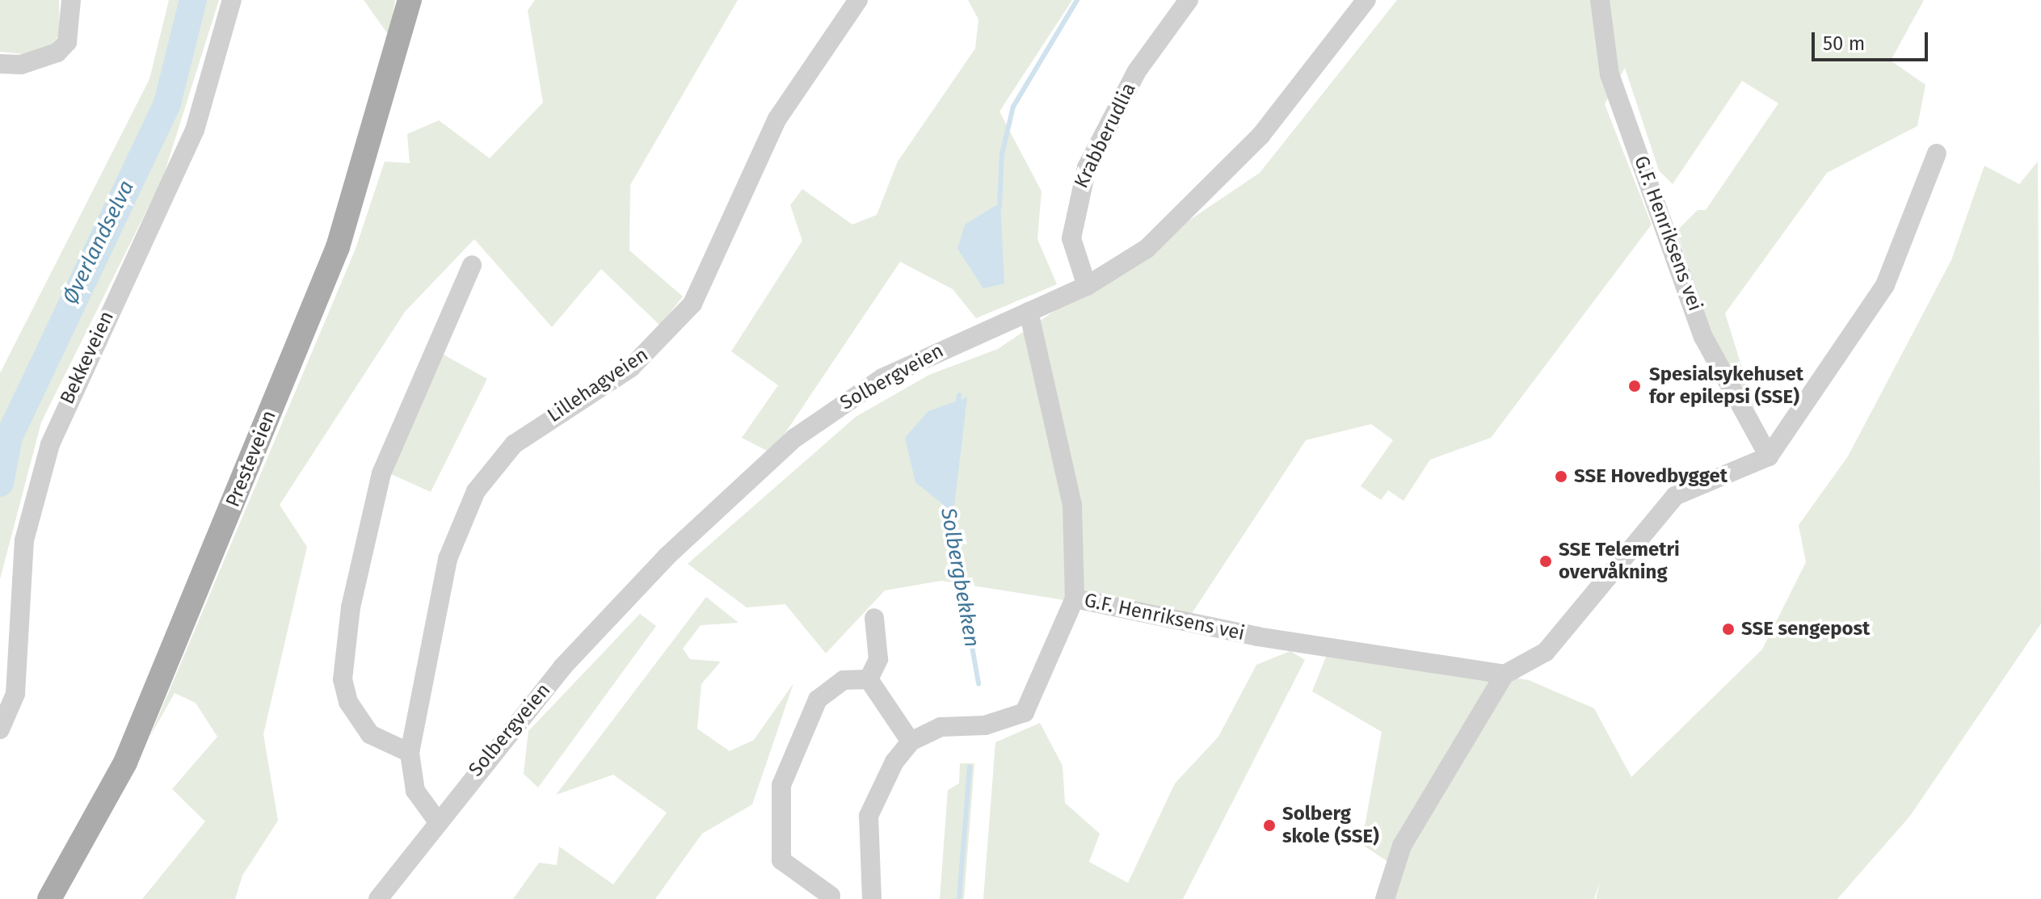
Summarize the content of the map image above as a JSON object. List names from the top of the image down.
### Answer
{
  "streets": {
    "main road": ["Presteveien"],
    "street": [
      "Krabberudlia",
      "G.F. Henriksens vei",
      "Bekkeveien",
      "Solbergveien",
      "Lillehagveien"
    ]
  },
  "crossings": [
    ["Krabberudlia", "Solbergveien"],
    ["G.F. Henriksens vei", "Solbergveien"],
    ["Solbergveien", "Lillehagveien"]
  ],
  "water": ["Øverlandselva", "Solbergbekken"],
  "places": [
    "Spesialsykehuset for epilepsi (SSE)",
    "SSE Hovedbygget",
    "SSE Telemetri overvåkning",
    "SSE sengepost",
    "Solberg skole (SSE)"
  ],
  "scale_bar": "50 m"
}
